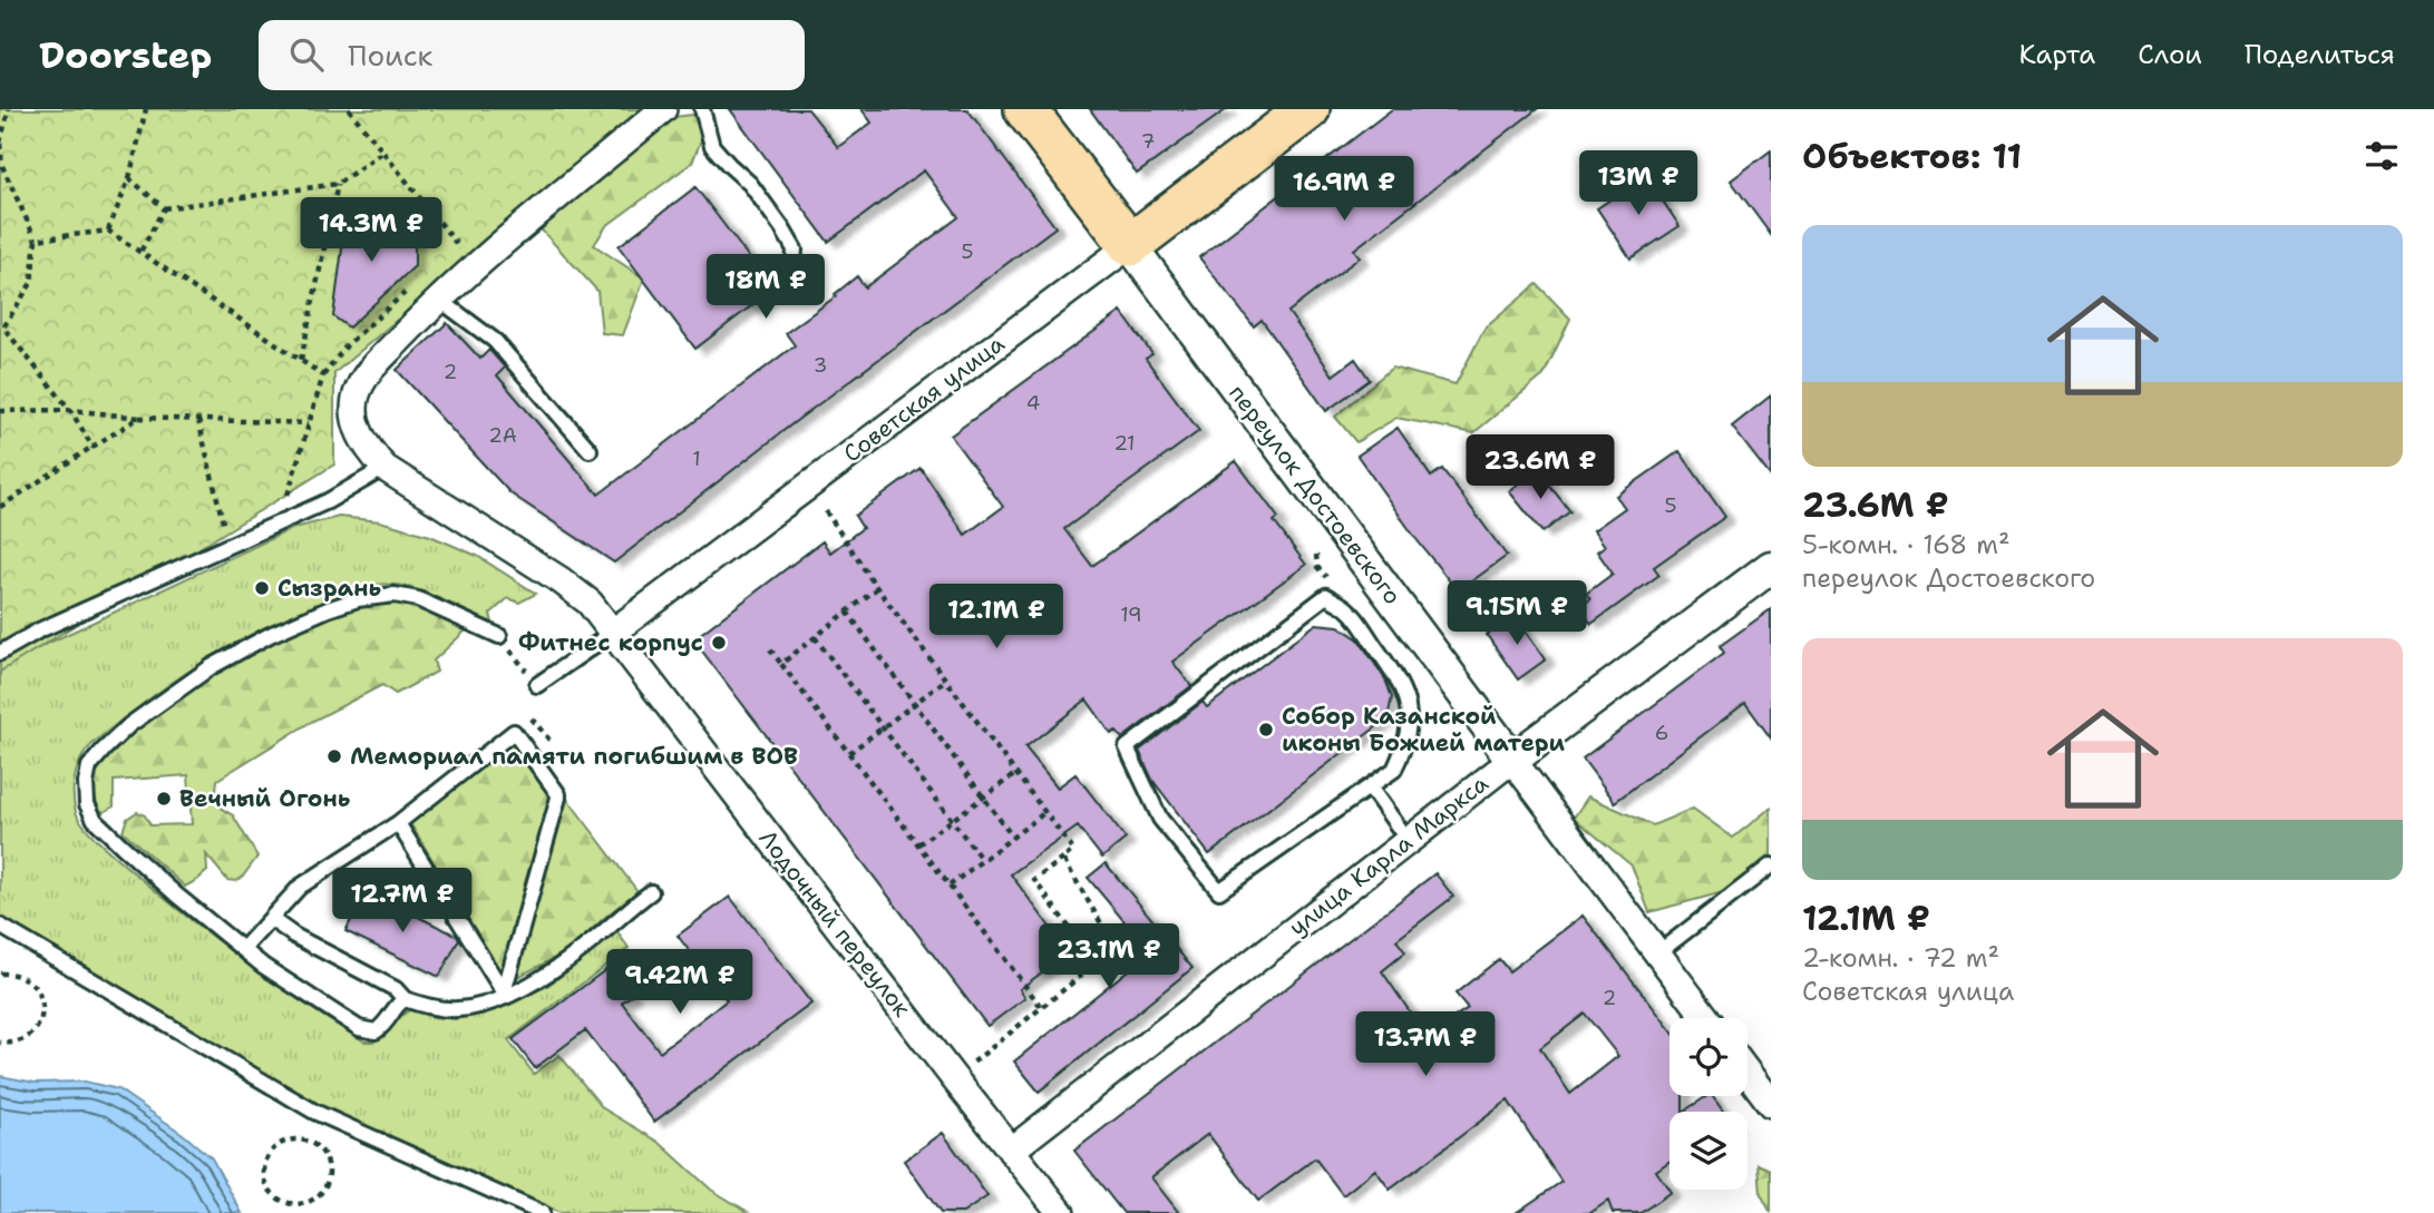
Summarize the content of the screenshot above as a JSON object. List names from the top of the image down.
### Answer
{
  "streets": {
    "main road": ["Советская улица", "переулок Достоевского"],
    "street": ["улица Карла Маркса", "Лодочный переулок"]
  },
  "crossings": [
    ["Советская улица", "переулок Достоевского"],
    ["Советская улица", "Лодочный переулок"],
    ["переулок Достоевского", "улица Карла Маркса"],
    ["улица Карла Маркса", "Лодочный переулок"]
  ],
  "places": [
    "Сызрань",
    "Фитнес корпус",
    "Собор Казанской иконы Божией матери",
    "Мемориал памяти погибшим в ВОВ",
    "Вечный Огонь"
  ],
  "house_numbers": [
    "7",
    "5",
    "3",
    "2",
    "4",
    "2А",
    "21",
    "1",
    "5",
    "19",
    "6",
    "2"
  ],
  "page": {
    "header": "Doorstep",
    "search": "Поиск",
    "nav": ["Карта", "Слои", "Поделиться"],
    "heading": "Объектов: 11",
    "price": [
      "13M ₽",
      "16.9M ₽",
      "14.3M ₽",
      "18M ₽",
      "23.6M ₽",
      "9.15M ₽",
      "12.1M ₽",
      "12.7M ₽",
      "23.1M ₽",
      "9.42M ₽",
      "13.7M ₽"
    ],
    "list": [
      {
        "name": "23.6M ₽",
        "note": "5-комн. · 168 m² · переулок Достоевского"
      },
      {
        "name": "12.1M ₽",
        "note": "2-комн. · 72 m² · Советская улица"
      }
    ]
  }
}
